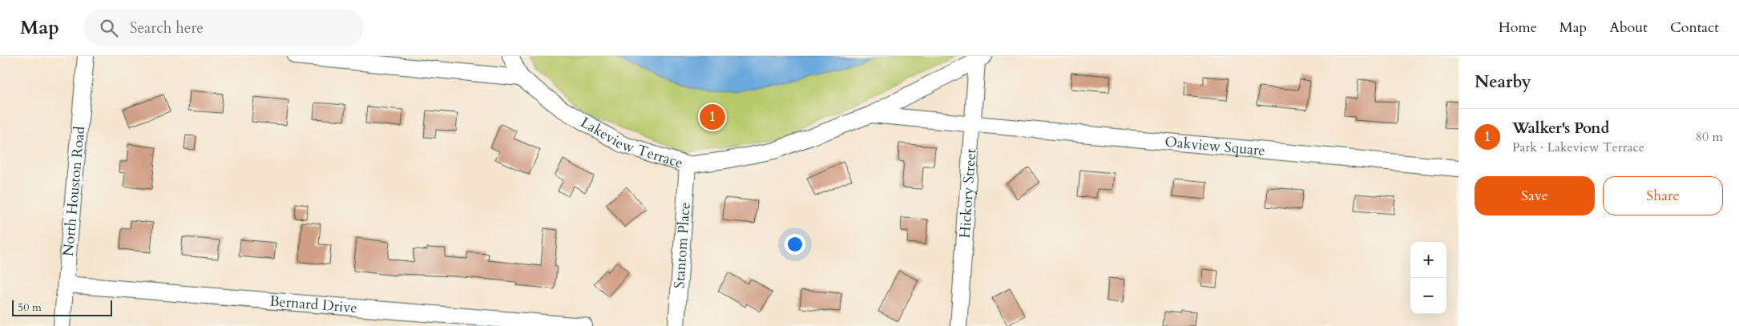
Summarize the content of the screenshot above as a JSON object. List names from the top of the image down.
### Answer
{
  "streets": {
    "street": [
      "Lakeview Terrace",
      "Oakview Square",
      "North Houston Road",
      "Hickory Street",
      "Stantom Place",
      "Bernard Drive"
    ]
  },
  "crossings": [
    ["Lakeview Terrace", "Oakview Square"],
    ["Lakeview Terrace", "Hickory Street"],
    ["Lakeview Terrace", "Stantom Place"],
    ["Oakview Square", "Hickory Street"],
    ["North Houston Road", "Bernard Drive"]
  ],
  "scale_bar": "50 m",
  "page": {
    "header": "Map",
    "search": "Search here",
    "nav": [
      "Home",
      "Map",
      "About",
      "Contact"
    ],
    "heading": "Nearby",
    "pins": "1",
    "list": [
      {
        "mark": "1",
        "name": "Walker's Pond",
        "note": "Park · Lakeview Terrace",
        "value": "80 m"
      }
    ],
    "buttons": ["Save", "Share"],
    "map_buttons": ["+", "−"],
    "scale": "50 m"
  }
}
